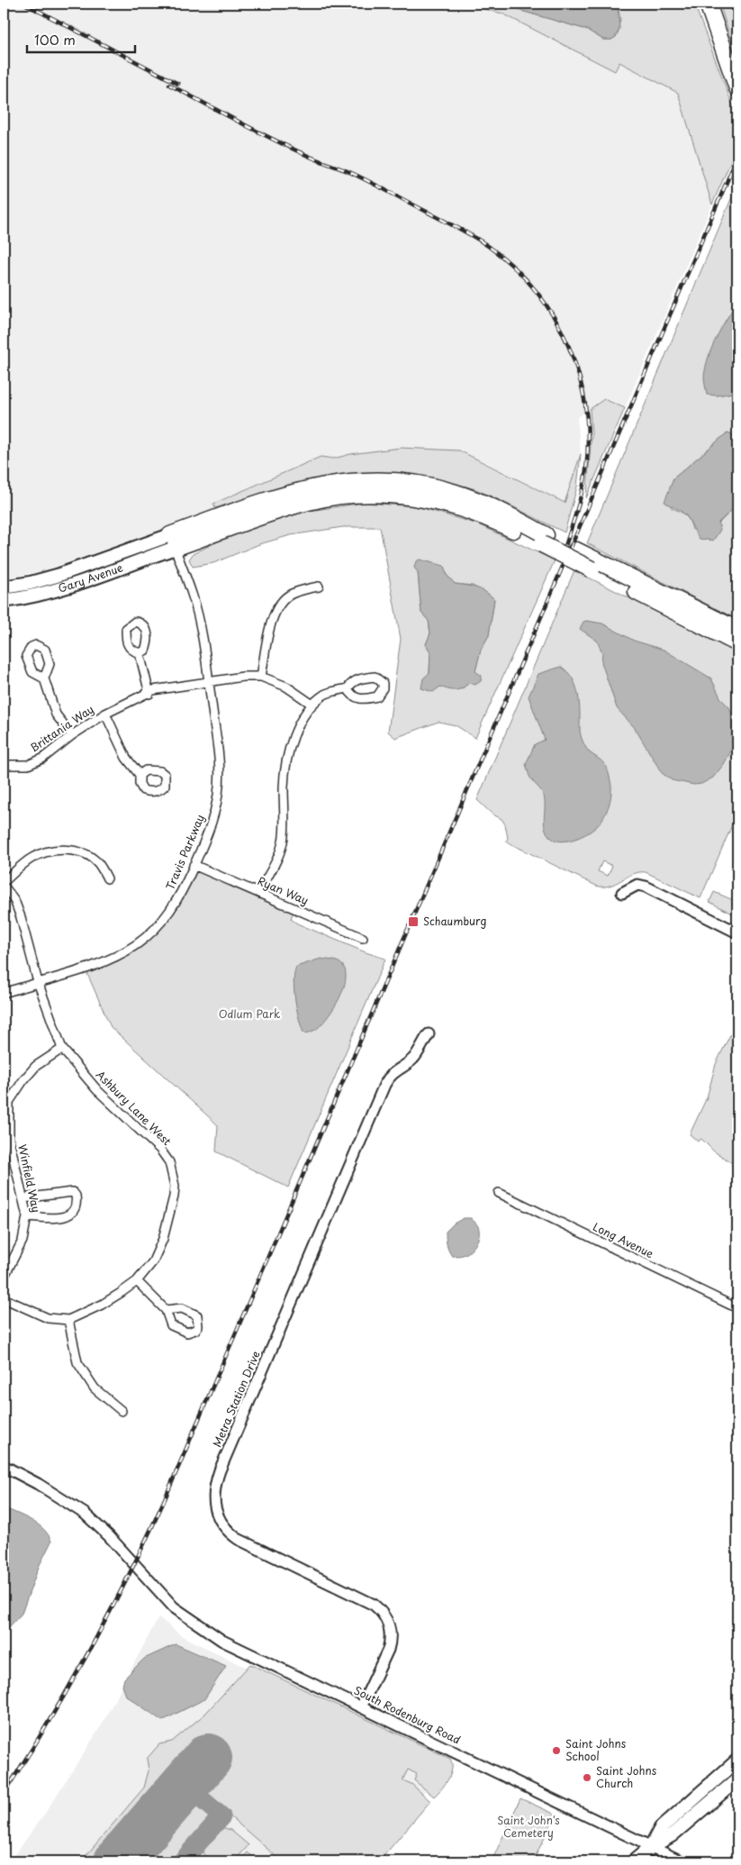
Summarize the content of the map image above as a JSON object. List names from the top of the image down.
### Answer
{
  "streets": {
    "main road": ["Gary Avenue"],
    "street": [
      "Brittania Way",
      "Travis Parkway",
      "Ryan Way",
      "Ashbury Lane West",
      "Winfield Way",
      "Long Avenue",
      "Metra Station Drive",
      "South Rodenburg Road"
    ]
  },
  "crossings": [
    ["Gary Avenue", "Travis Parkway"],
    ["Brittania Way", "Travis Parkway"],
    ["Travis Parkway", "Ryan Way"],
    ["Travis Parkway", "Ashbury Lane West"],
    ["Ashbury Lane West", "Winfield Way"],
    ["Metra Station Drive", "South Rodenburg Road"]
  ],
  "parks": ["Odlum Park", "Saint John's Cemetery"],
  "places": {
    "transit": ["Schaumburg"],
    "other": ["Saint Johns School", "Saint Johns Church"]
  },
  "scale_bar": "100 m"
}
